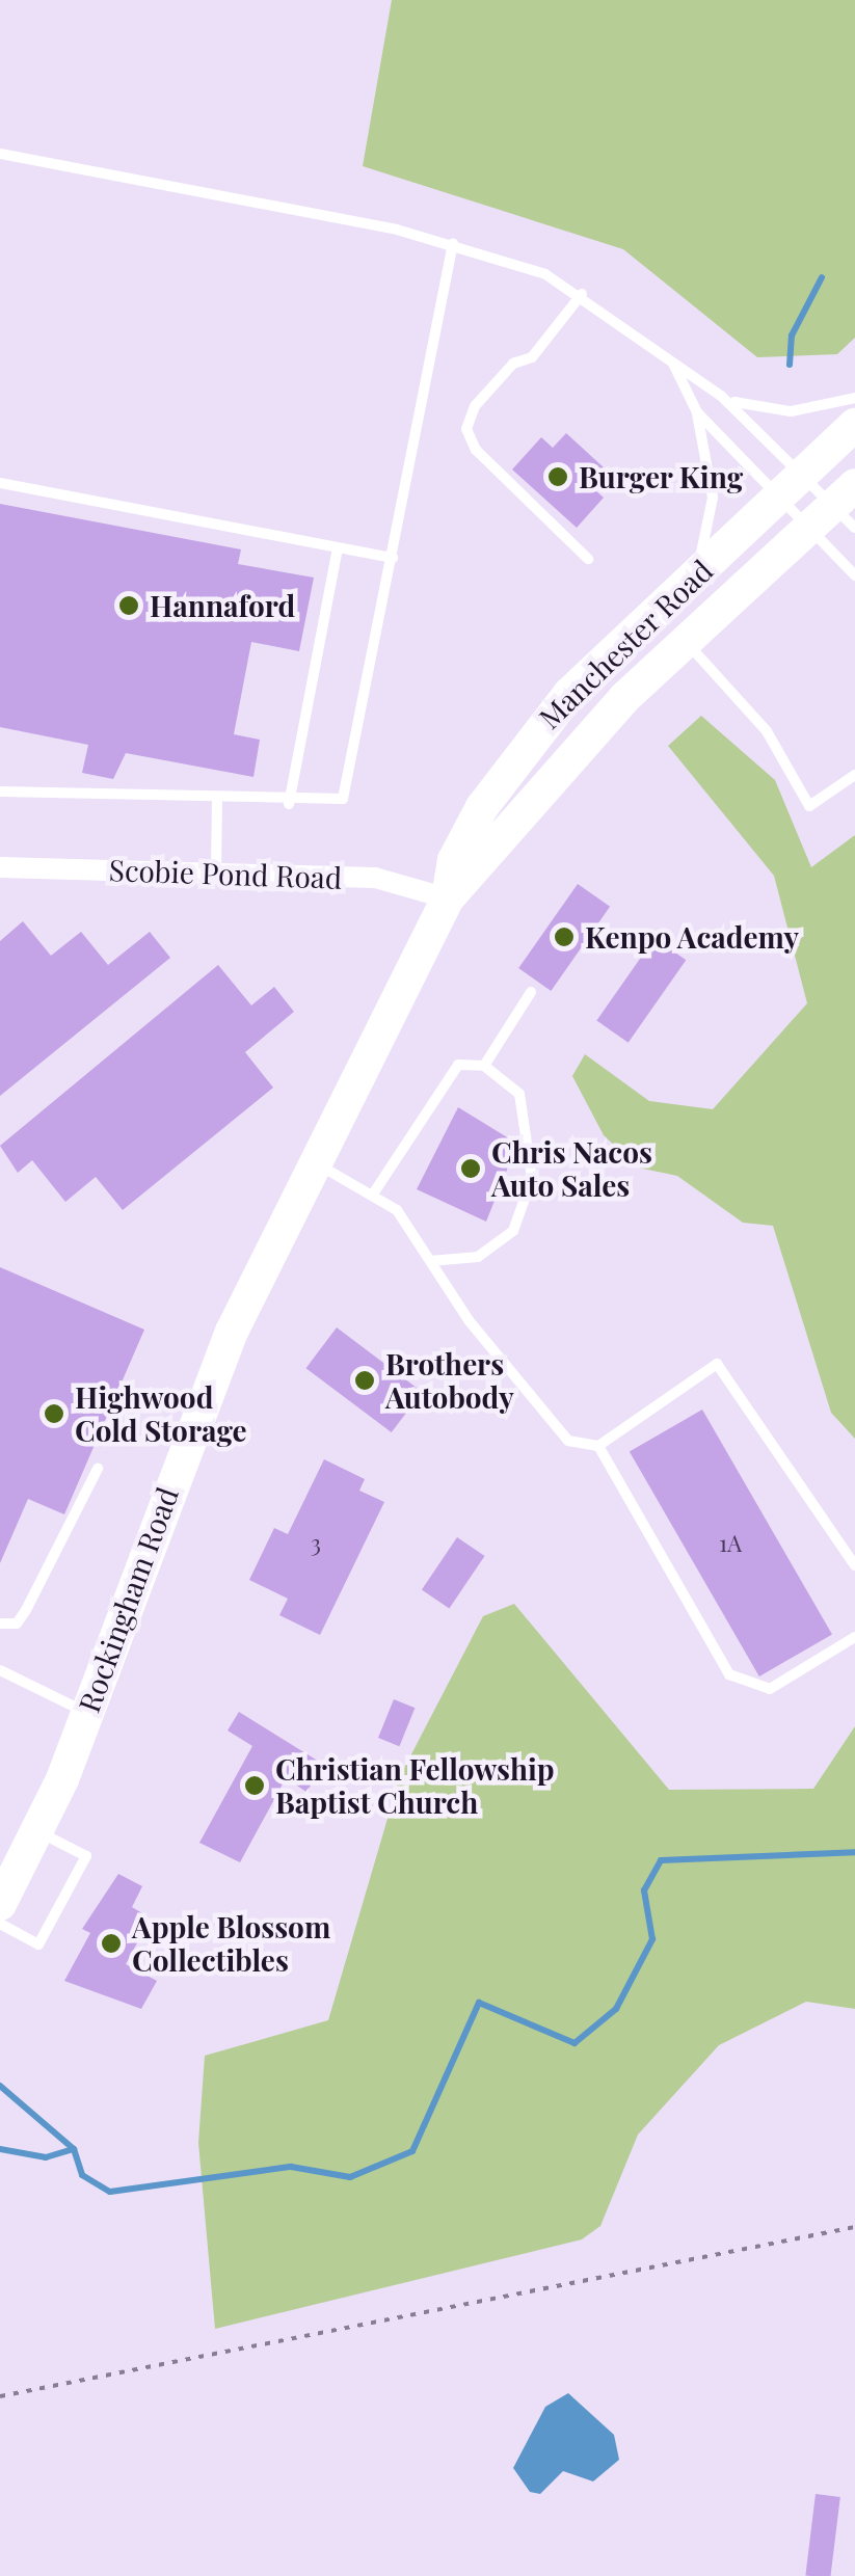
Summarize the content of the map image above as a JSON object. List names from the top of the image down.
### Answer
{
  "streets": {
    "main road": ["Manchester Road", "Rockingham Road"],
    "street": ["Scobie Pond Road"]
  },
  "crossings": [
    ["Manchester Road", "Scobie Pond Road"],
    ["Manchester Road", "Rockingham Road"]
  ],
  "places": [
    "Burger King",
    "Hannaford",
    "Kenpo Academy",
    "Chris Nacos Auto Sales",
    "Brothers Autobody",
    "Highwood Cold Storage",
    "Christian Fellowship Baptist Church",
    "Apple Blossom Collectibles"
  ],
  "house_numbers": ["3", "1A"]
}
